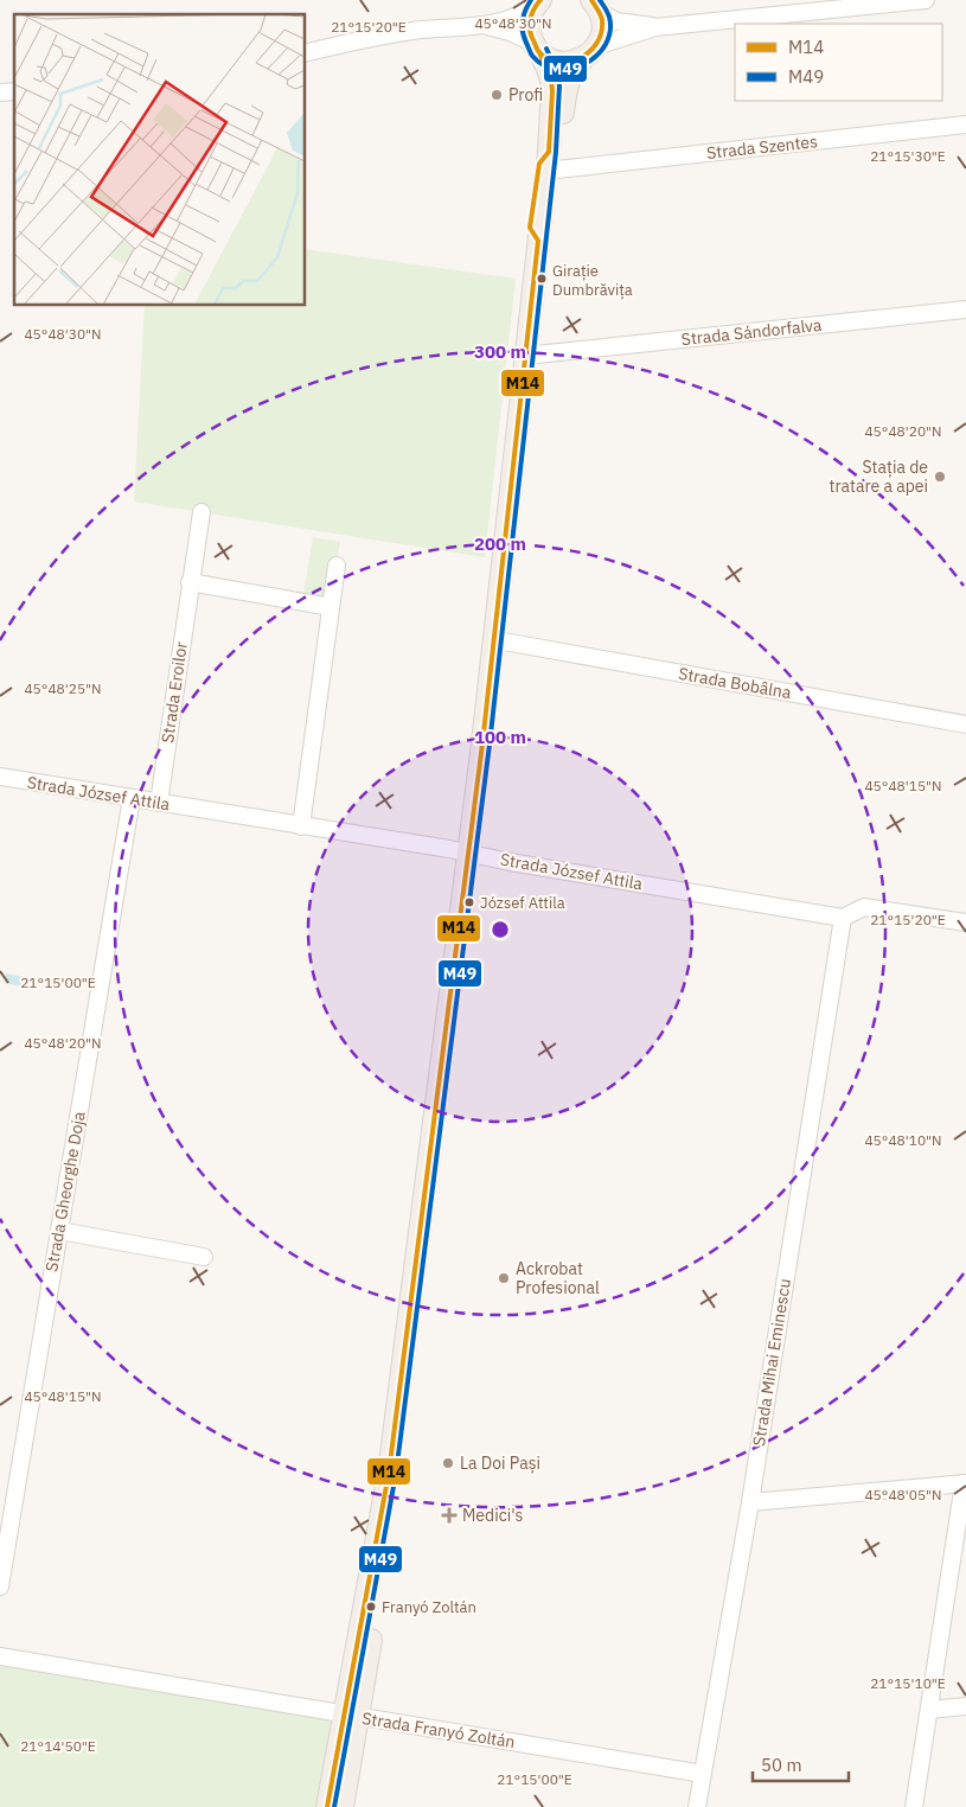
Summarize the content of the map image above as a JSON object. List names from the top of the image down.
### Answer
{
  "streets": {
    "street": [
      "Strada Szentes",
      "Strada Sándorfalva",
      "Strada Bobâlna",
      "Strada Eroilor",
      "Strada József Attila",
      "Strada Gheorghe Doja",
      "Strada Mihai Eminescu",
      "Strada Franyó Zoltán"
    ]
  },
  "crossings": [
    ["Strada Eroilor", "Strada József Attila"],
    ["Strada József Attila", "Strada Gheorghe Doja"],
    ["Strada József Attila", "Strada Mihai Eminescu"],
    ["Strada Mihai Eminescu", "Strada Franyó Zoltán"]
  ],
  "places": {
    "other": [
      "Profi",
      "Girație Dumbrăvița",
      "Stația de tratare a apei",
      "József Attila",
      "Ackrobat Profesional",
      "La Doi Pași",
      "Franyó Zoltán"
    ],
    "health": ["Medici's"]
  },
  "lines": ["transit line M14", "transit line M49"],
  "legend": ["M14", "M49"],
  "scale_bar": "50 m",
  "coordinates": [
    "45°48'30\"N",
    "21°15'20\"E",
    "21°15'30\"E",
    "45°48'20\"N",
    "45°48'25\"N",
    "45°48'15\"N",
    "21°15'00\"E",
    "45°48'10\"N",
    "45°48'05\"N",
    "21°15'10\"E",
    "21°14'50\"E"
  ],
  "rings": ["300 m", "200 m", "100 m"]
}
